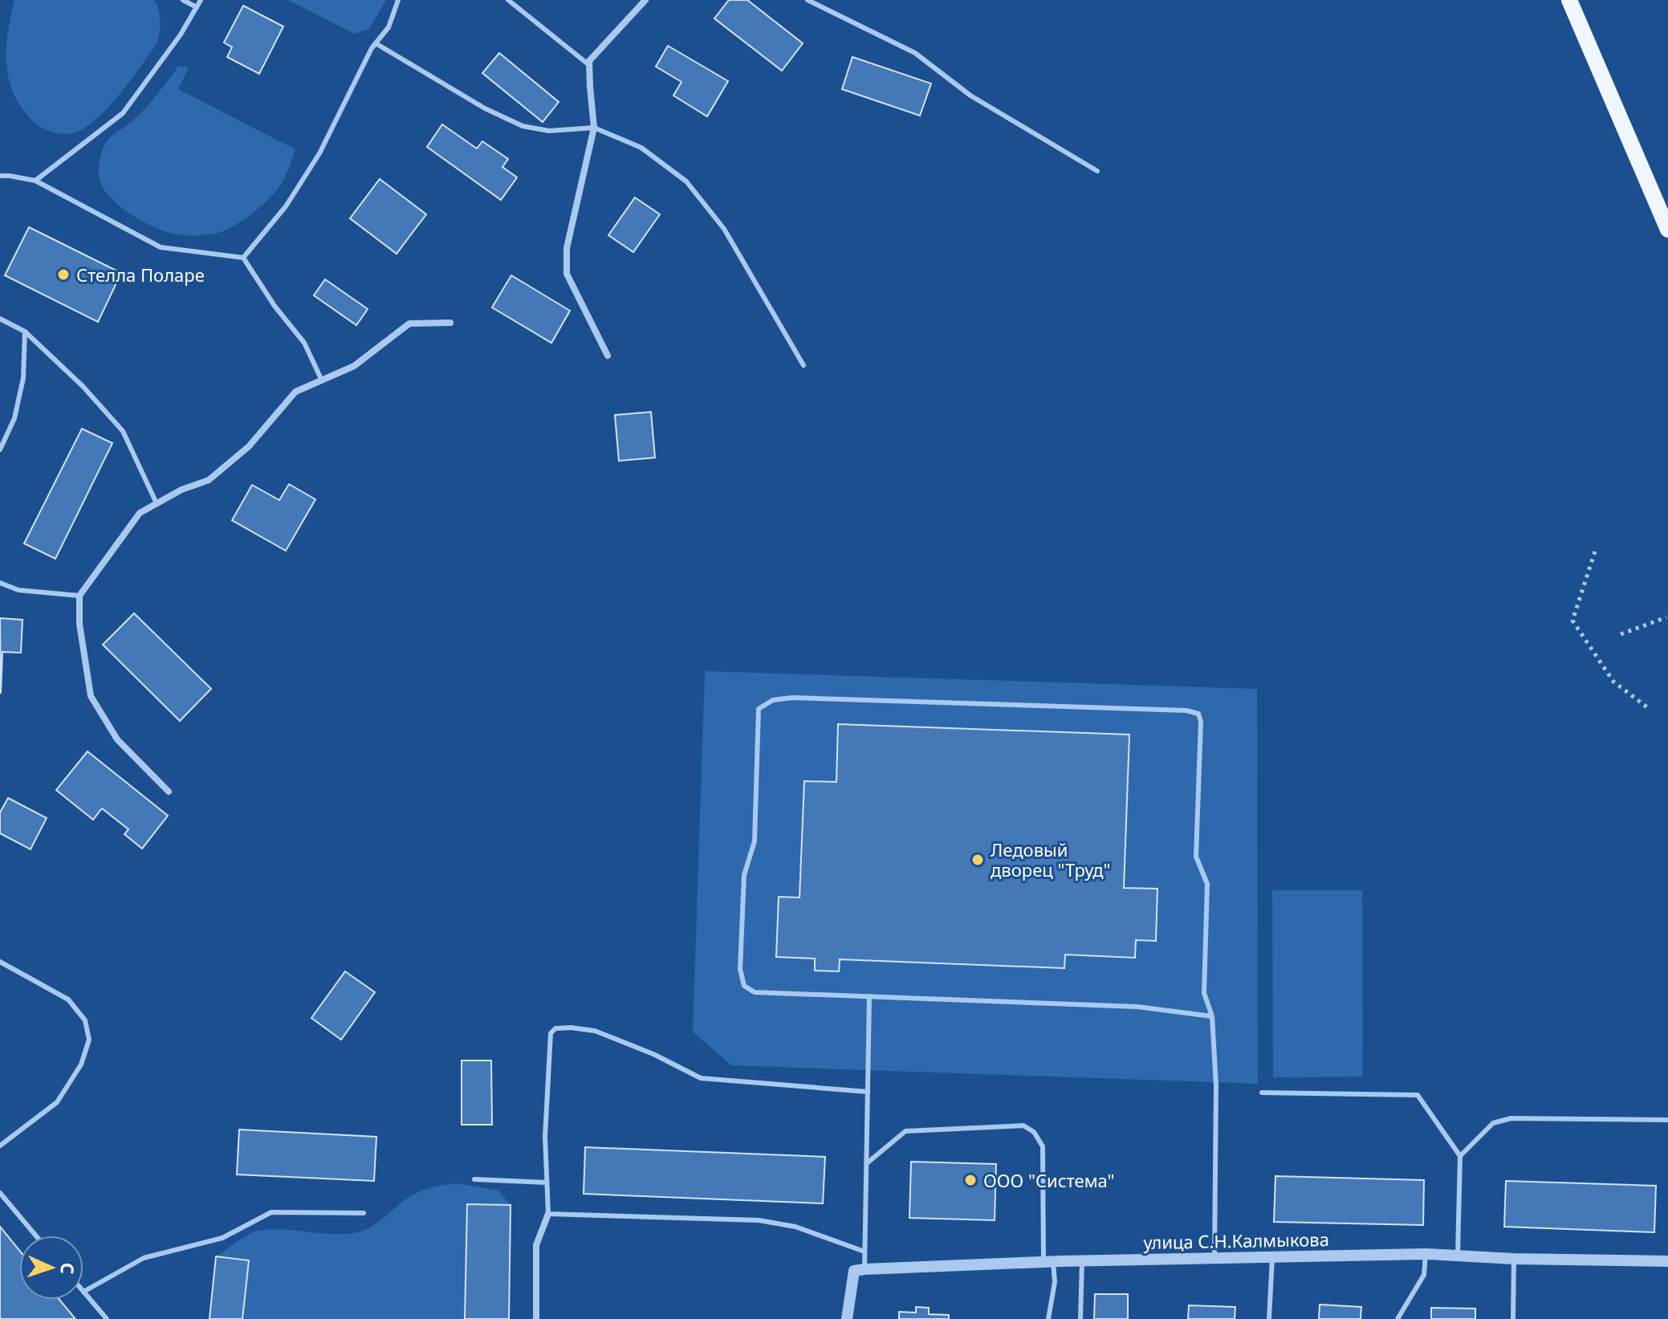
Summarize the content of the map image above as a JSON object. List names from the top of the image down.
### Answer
{
  "streets": {
    "street": ["улица С.Н.Калмыкова"]
  },
  "places": ["Стелла Поларе", "Ледовый дворец \"Труд\"", "ООО \"Система\""],
  "north": "right"
}
